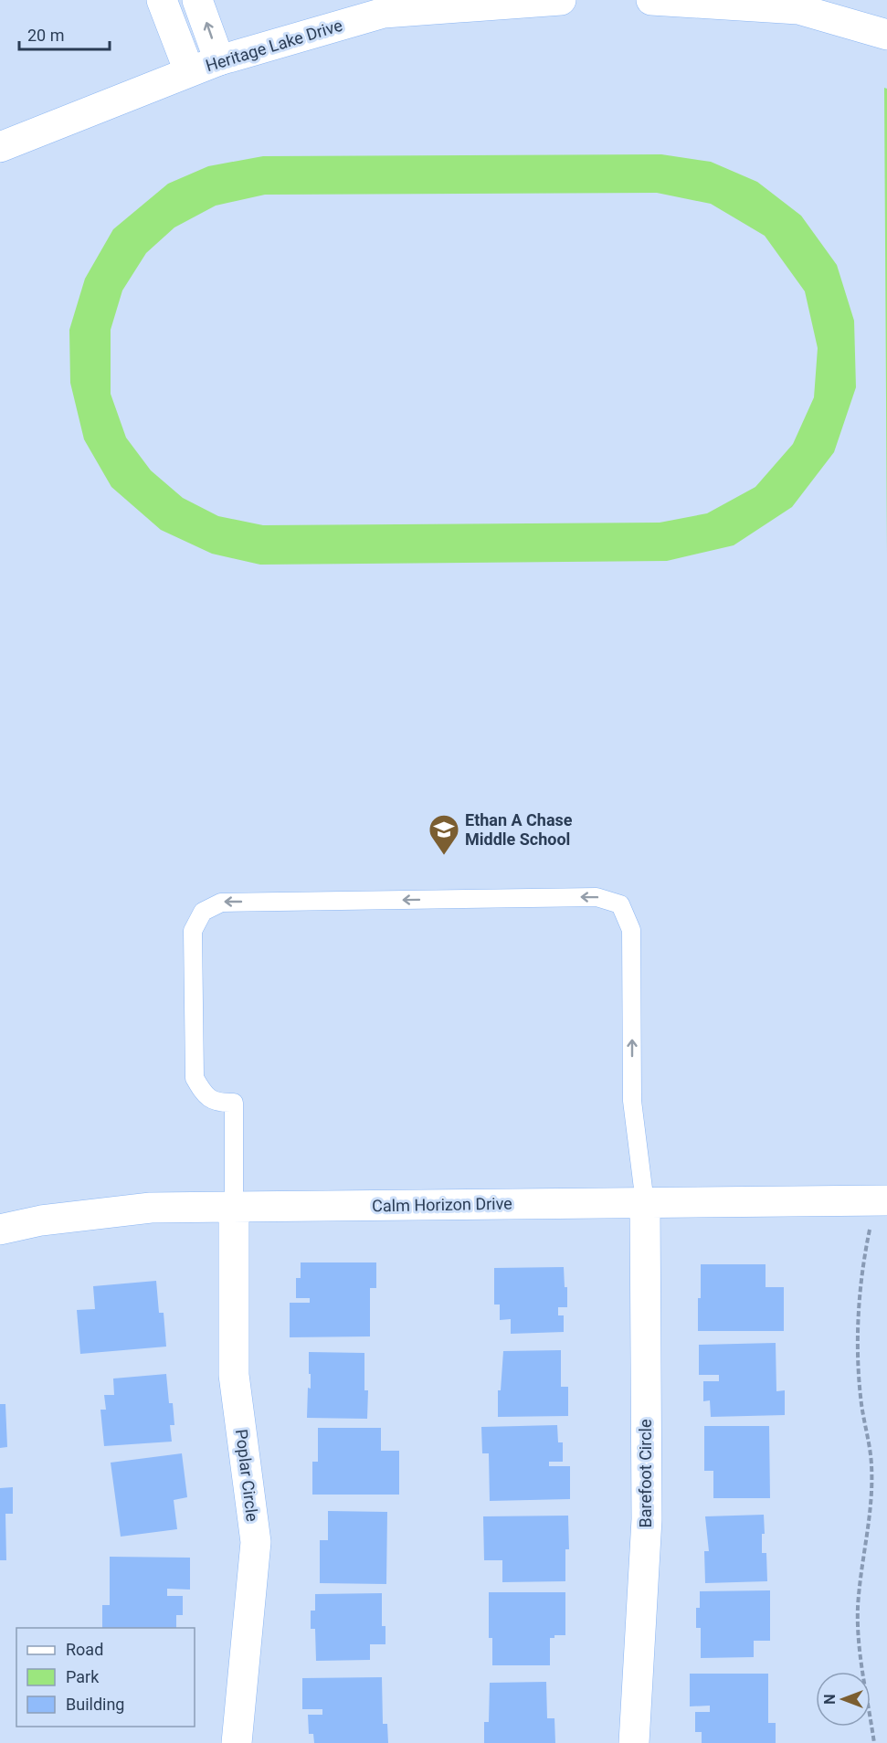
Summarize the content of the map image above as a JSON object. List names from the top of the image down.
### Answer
{
  "streets": {
    "street": [
      "Heritage Lake Drive",
      "Calm Horizon Drive",
      "Barefoot Circle",
      "Poplar Circle"
    ]
  },
  "crossings": [
    ["Calm Horizon Drive", "Barefoot Circle"],
    ["Calm Horizon Drive", "Poplar Circle"]
  ],
  "places": {
    "school or university": ["Ethan A Chase Middle School"]
  },
  "legend": ["Road", "Park", "Building"],
  "scale_bar": "20 m",
  "north": "left"
}
